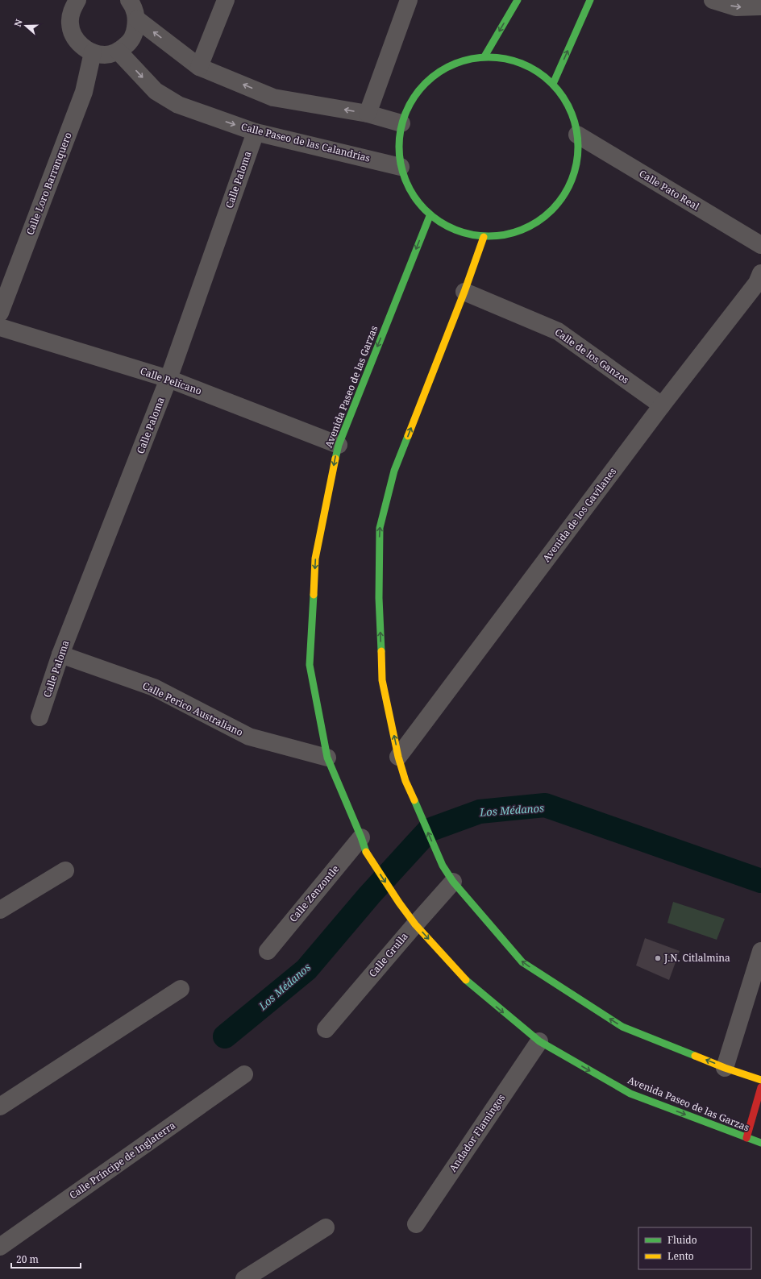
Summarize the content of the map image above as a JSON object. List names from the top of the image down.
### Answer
{
  "streets": {
    "main road": ["Avenida Paseo de las Garzas"],
    "street": [
      "Calle Paseo de las Calandrias",
      "Calle Paloma",
      "Calle Loro Barranquero",
      "Calle Pato Real",
      "Calle de los Ganzos",
      "Calle Pelícano",
      "Avenida de los Gavilanes",
      "Calle Perico Australiano",
      "Calle Zenzontle",
      "Calle Grulla",
      "Andador Flamingos",
      "Calle Príncipe de Inglaterra"
    ]
  },
  "crossings": [
    ["Calle Paseo de las Calandrias", "Calle Paloma"],
    ["Calle Paloma", "Calle Pelícano"],
    ["Calle Paloma", "Calle Perico Australiano"],
    ["Calle de los Ganzos", "Avenida de los Gavilanes"],
    ["Calle Pelícano", "Avenida Paseo de las Garzas"],
    ["Avenida Paseo de las Garzas", "Calle Perico Australiano"],
    ["Avenida Paseo de las Garzas", "Calle Zenzontle"],
    ["Avenida Paseo de las Garzas", "Calle Grulla"],
    ["Avenida Paseo de las Garzas", "Andador Flamingos"]
  ],
  "one_way": ["Avenida Paseo de las Garzas"],
  "water": ["Los Médanos"],
  "places": ["J.N. Citlalmina"],
  "legend": ["Fluido", "Lento"],
  "scale_bar": "20 m",
  "north": "left"
}
